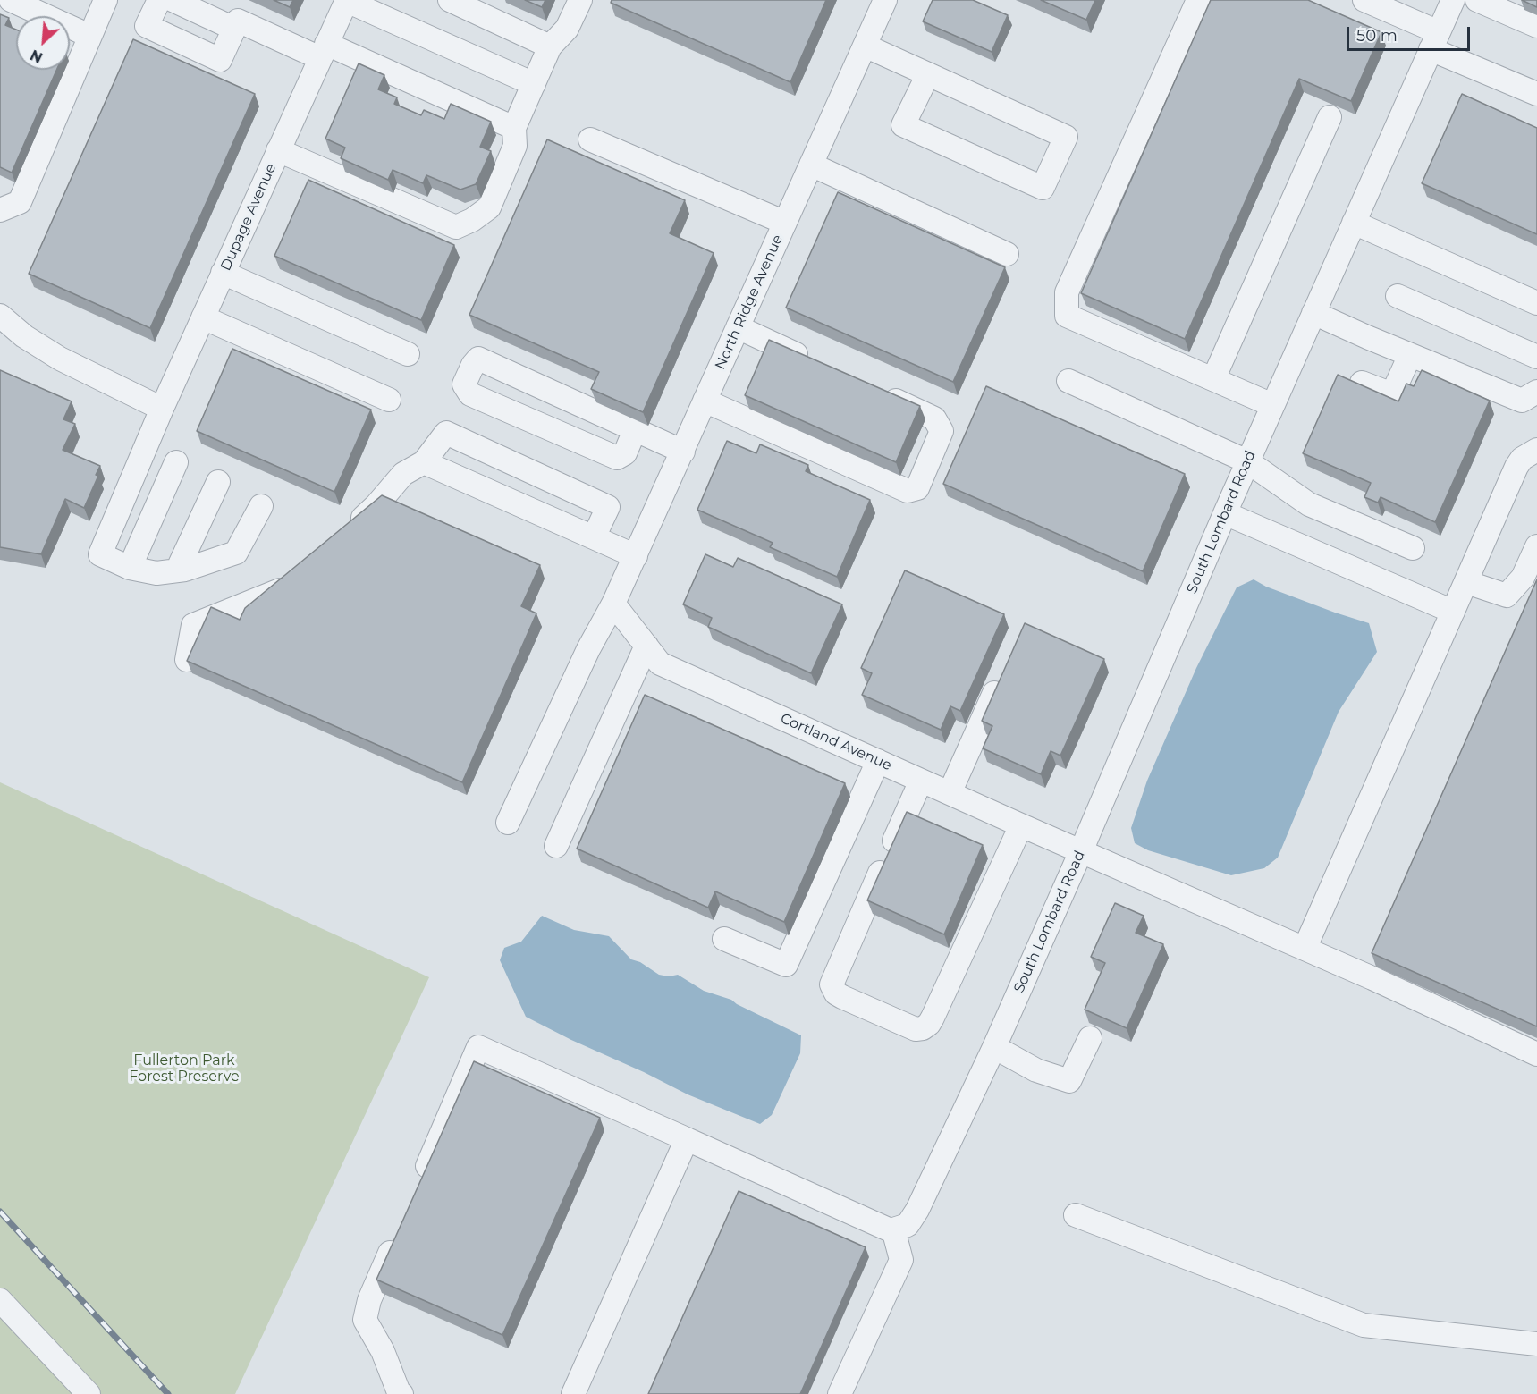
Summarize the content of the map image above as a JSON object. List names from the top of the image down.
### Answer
{
  "streets": {
    "street": [
      "Dupage Avenue",
      "North Ridge Avenue",
      "South Lombard Road",
      "Cortland Avenue"
    ]
  },
  "crossings": [
    ["North Ridge Avenue", "Cortland Avenue"],
    ["South Lombard Road", "Cortland Avenue"]
  ],
  "parks": ["Fullerton Park Forest Preserve"],
  "scale_bar": "50 m",
  "north": "bottom left"
}
